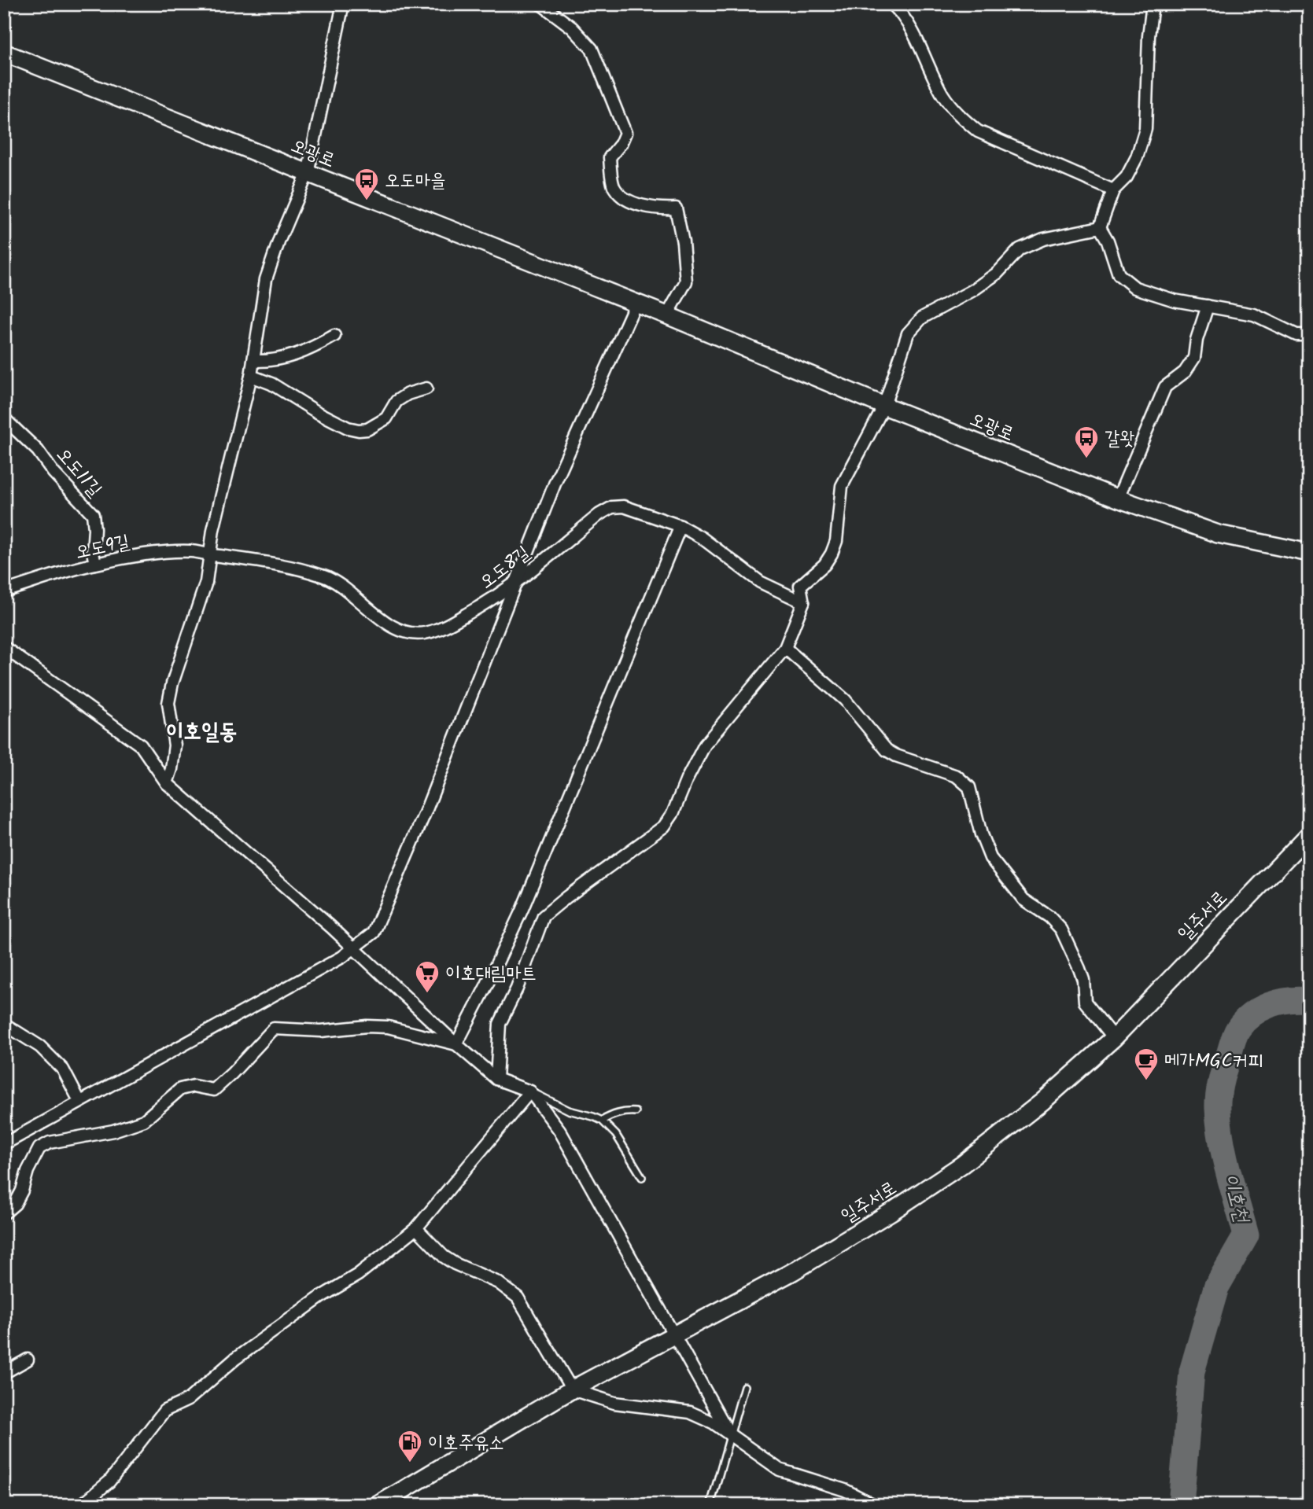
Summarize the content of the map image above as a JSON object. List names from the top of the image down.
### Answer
{
  "streets": {
    "main road": ["오광로", "일주서로"],
    "street": ["오도11길", "오도9길", "오도8길"]
  },
  "crossings": [
    ["오도11길", "오도9길"],
    ["오도9길", "오도8길"]
  ],
  "districts": ["이호일동"],
  "water": ["이호천"],
  "places": {
    "bus stop": ["오도마을", "갈왓"],
    "supermarket": ["이호대림마트"],
    "cafe": ["메가MGC커피"],
    "fuel station": ["이호주유소"]
  }
}
